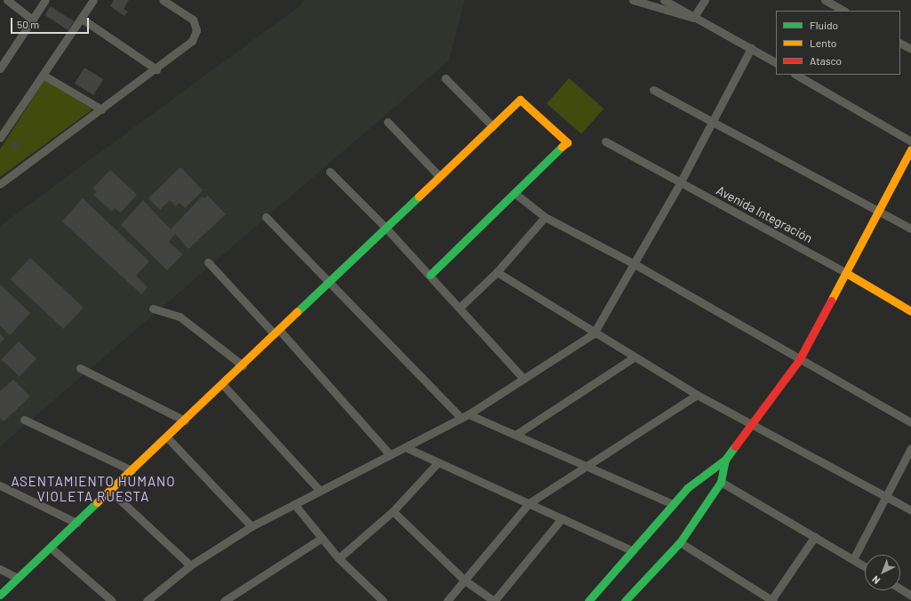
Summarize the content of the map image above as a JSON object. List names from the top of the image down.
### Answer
{
  "streets": {
    "street": ["Avenida Integración"]
  },
  "districts": ["ASENTAMIENTO HUMANO VIOLETA RUESTA"],
  "legend": ["Fluido", "Lento", "Atasco"],
  "scale_bar": "50 m",
  "north": "bottom left"
}
